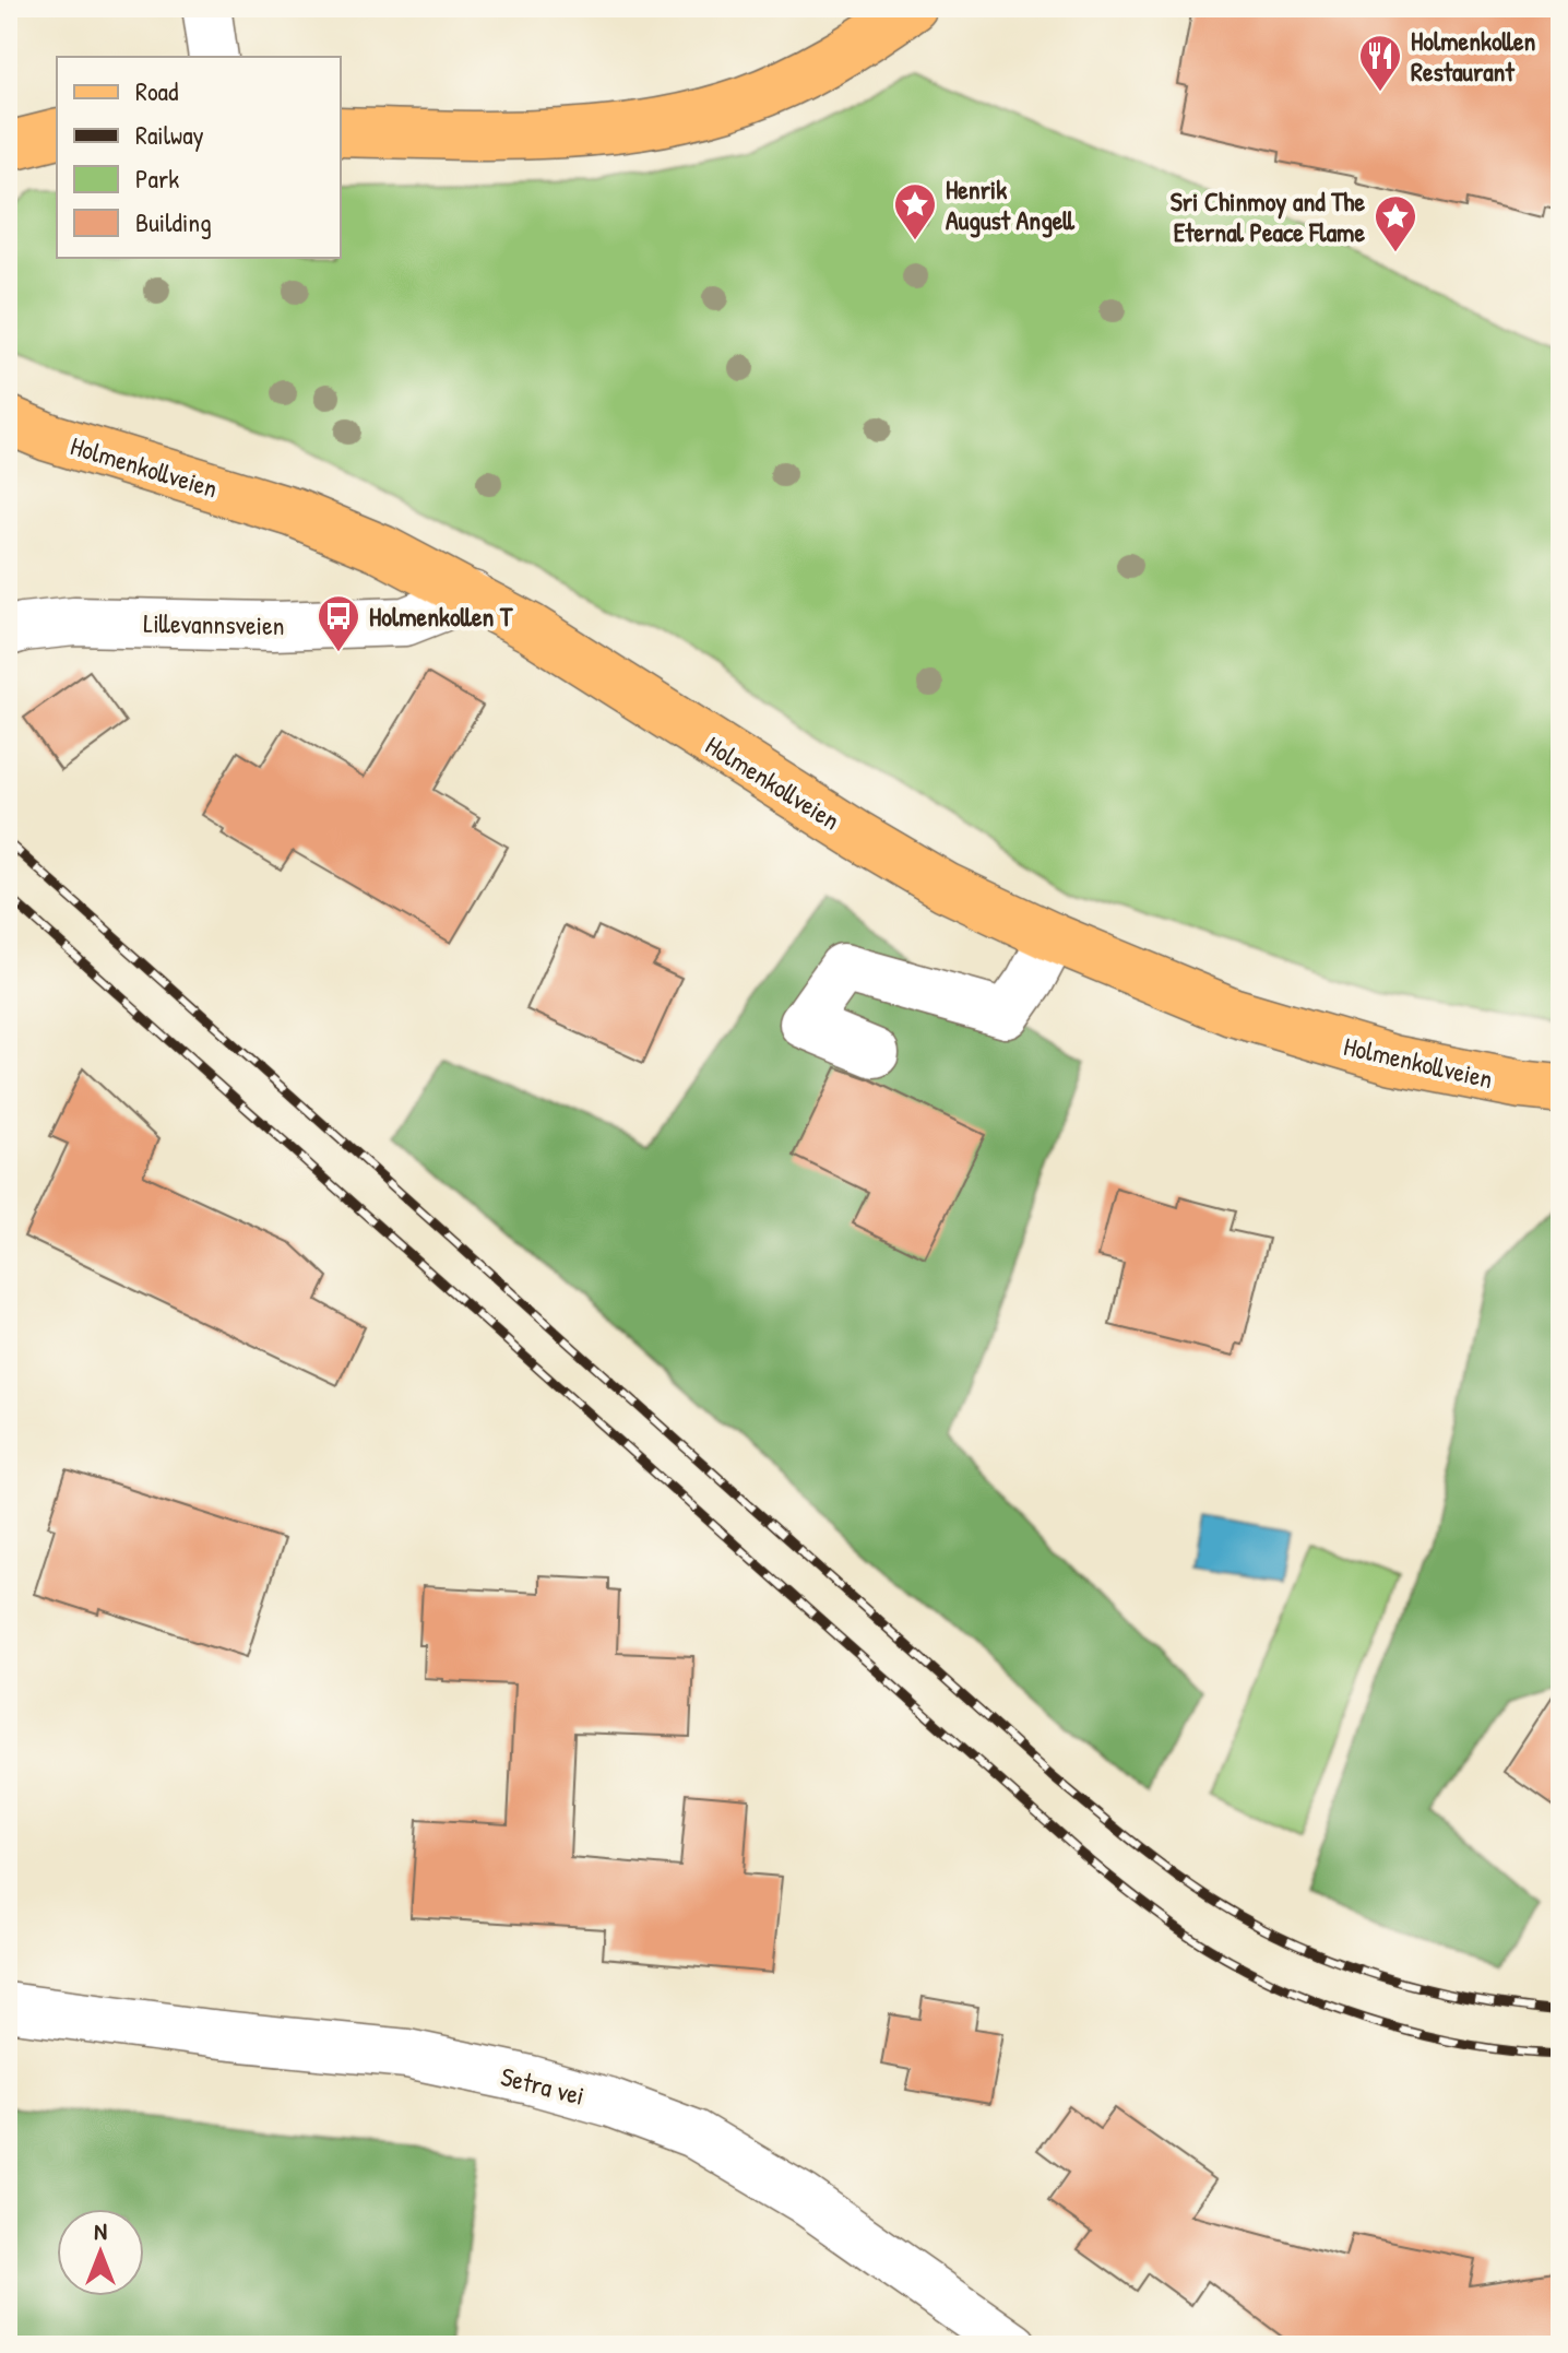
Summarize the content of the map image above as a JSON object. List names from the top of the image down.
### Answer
{
  "streets": {
    "main road": ["Holmenkollveien"],
    "street": ["Lillevannsveien", "Setra vei"]
  },
  "crossings": [
    ["Holmenkollveien", "Lillevannsveien"]
  ],
  "places": {
    "restaurant": ["Holmenkollen Restaurant"],
    "place": ["Henrik August Angell", "Sri Chinmoy and The Eternal Peace Flame"],
    "bus stop": ["Holmenkollen T"]
  },
  "legend": [
    "Road",
    "Railway",
    "Park",
    "Building"
  ],
  "north": "top"
}
